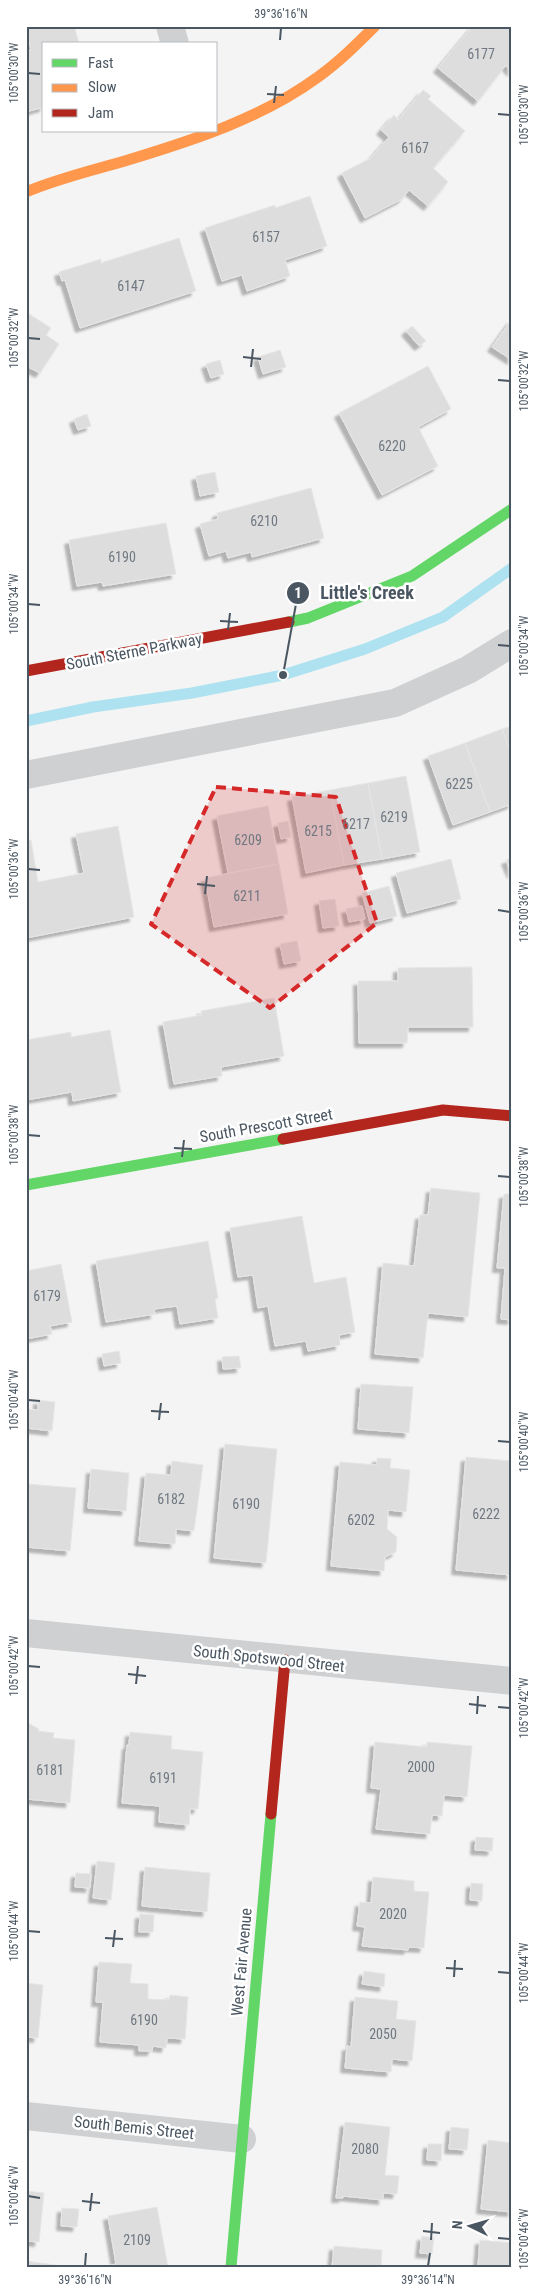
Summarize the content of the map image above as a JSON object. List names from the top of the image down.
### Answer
{
  "streets": {
    "street": [
      "South Sterne Parkway",
      "South Prescott Street",
      "South Spotswood Street",
      "West Fair Avenue",
      "South Bemis Street"
    ]
  },
  "crossings": [
    ["South Spotswood Street", "West Fair Avenue"],
    ["West Fair Avenue", "South Bemis Street"]
  ],
  "places": ["Little's Creek"],
  "house_numbers": [
    "6177",
    "6167",
    "6157",
    "6147",
    "6220",
    "6210",
    "6190",
    "6225",
    "6219",
    "6217",
    "6215",
    "6209",
    "6211",
    "6179",
    "6182",
    "6190",
    "6222",
    "6202",
    "2000",
    "6181",
    "6191",
    "2020",
    "6190",
    "2050",
    "2080",
    "2109"
  ],
  "legend": ["Fast", "Slow", "Jam"],
  "north": "left",
  "coordinates": [
    "39°36'16\"N",
    "105°00'30\"W",
    "105°00'32\"W",
    "105°00'34\"W",
    "105°00'36\"W",
    "105°00'38\"W",
    "105°00'40\"W",
    "105°00'42\"W",
    "105°00'44\"W",
    "105°00'46\"W",
    "39°36'14\"N"
  ]
}
